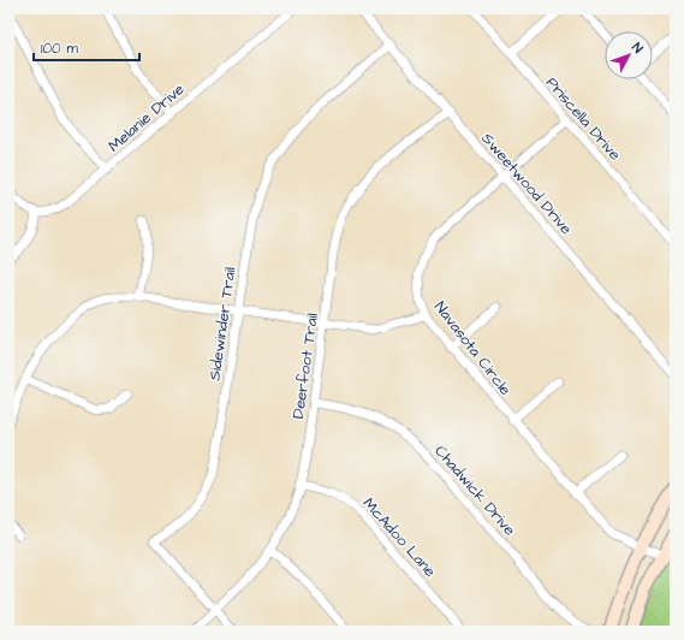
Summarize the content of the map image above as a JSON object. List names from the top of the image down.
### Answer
{
  "streets": {
    "street": [
      "Melanie Drive",
      "Priscella Drive",
      "Sweetwood Drive",
      "Sidewinder Trail",
      "Navasota Circle",
      "Deerfoot Trail",
      "Chadwick Drive",
      "McAdoo Lane"
    ]
  },
  "crossings": [
    ["Priscella Drive", "Navasota Circle"],
    ["Sweetwood Drive", "Sidewinder Trail"],
    ["Sweetwood Drive", "Navasota Circle"],
    ["Sweetwood Drive", "Deerfoot Trail"],
    ["Sidewinder Trail", "Deerfoot Trail"],
    ["Deerfoot Trail", "Chadwick Drive"],
    ["Deerfoot Trail", "McAdoo Lane"]
  ],
  "scale_bar": "100 m",
  "north": "top right"
}
